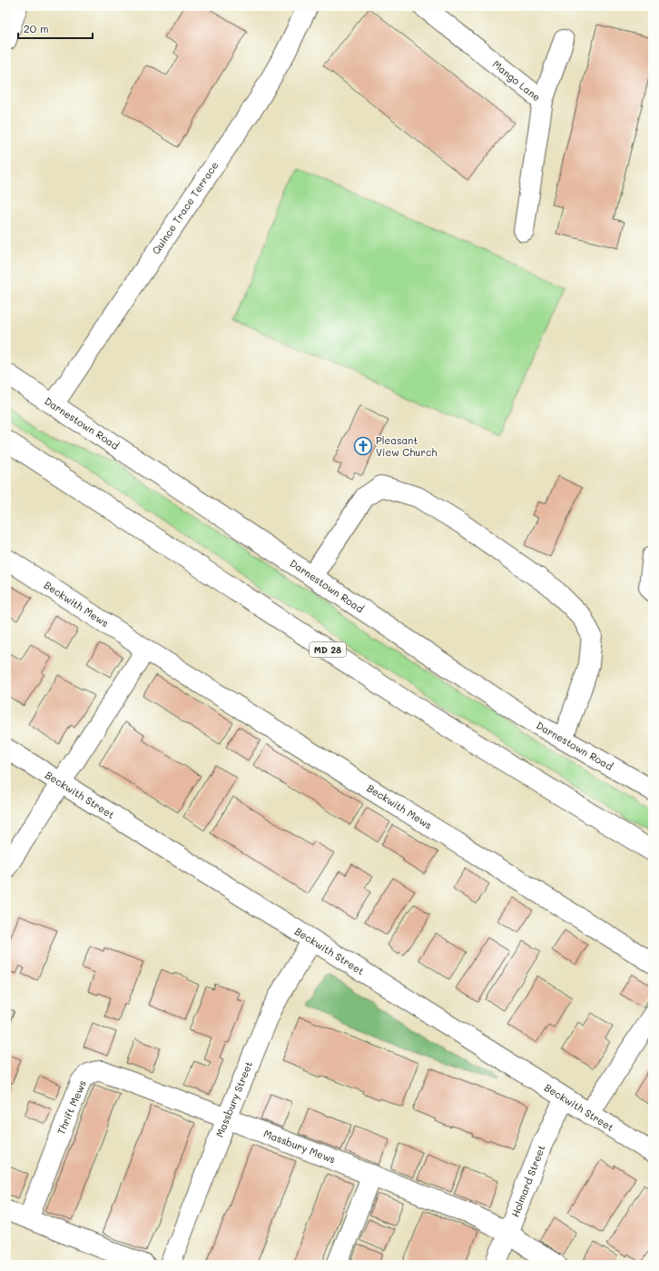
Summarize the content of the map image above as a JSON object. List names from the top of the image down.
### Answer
{
  "streets": {
    "street": [
      "Mango Lane",
      "Quince Trace Terrace",
      "Darnestown Road",
      "Beckwith Mews",
      "MD 28",
      "Beckwith Street",
      "Massbury Street",
      "Thrift Mews",
      "Massbury Mews",
      "Holmard Street"
    ]
  },
  "crossings": [
    ["Quince Trace Terrace", "Darnestown Road"],
    ["Beckwith Street", "Massbury Street"],
    ["Beckwith Street", "Holmard Street"],
    ["Massbury Street", "Thrift Mews"],
    ["Massbury Street", "Massbury Mews"],
    ["Thrift Mews", "Massbury Mews"],
    ["Massbury Mews", "Holmard Street"]
  ],
  "places": {
    "church": ["Pleasant View Church"]
  },
  "scale_bar": "20 m"
}
